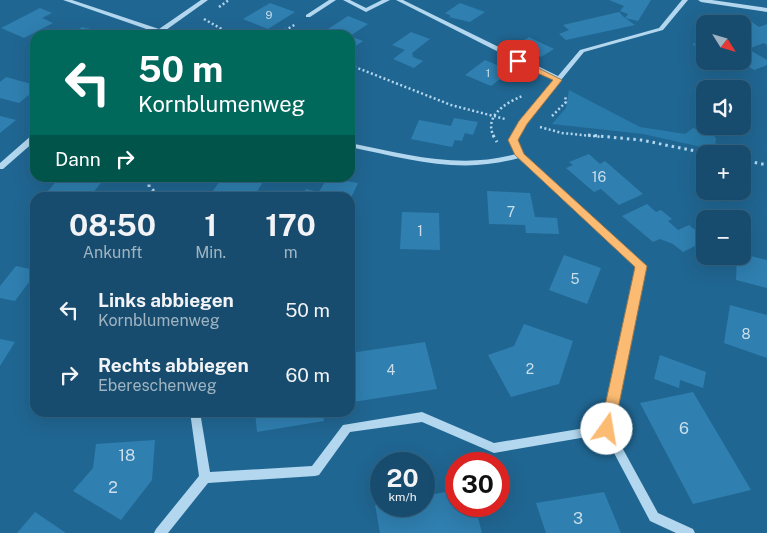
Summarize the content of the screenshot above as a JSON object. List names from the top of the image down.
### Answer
{
  "house_numbers": [
    "9",
    "1",
    "16",
    "7",
    "1",
    "5",
    "8",
    "2",
    "4",
    "6",
    "18",
    "2",
    "3"
  ],
  "north": "bottom right",
  "page": {
    "map_buttons": ["+", "−"],
    "turn": ["50 m", "Kornblumenweg"],
    "then": "Dann",
    "eta": [
      "08:50",
      "Ankunft",
      "1",
      "Min.",
      "170",
      "m"
    ],
    "list": [
      {
        "name": "Links abbiegen",
        "note": "Kornblumenweg",
        "value": "50 m"
      },
      {
        "name": "Rechts abbiegen",
        "note": "Ebereschenweg",
        "value": "60 m"
      }
    ],
    "speed": "20 km/h",
    "limit": "30"
  }
}
